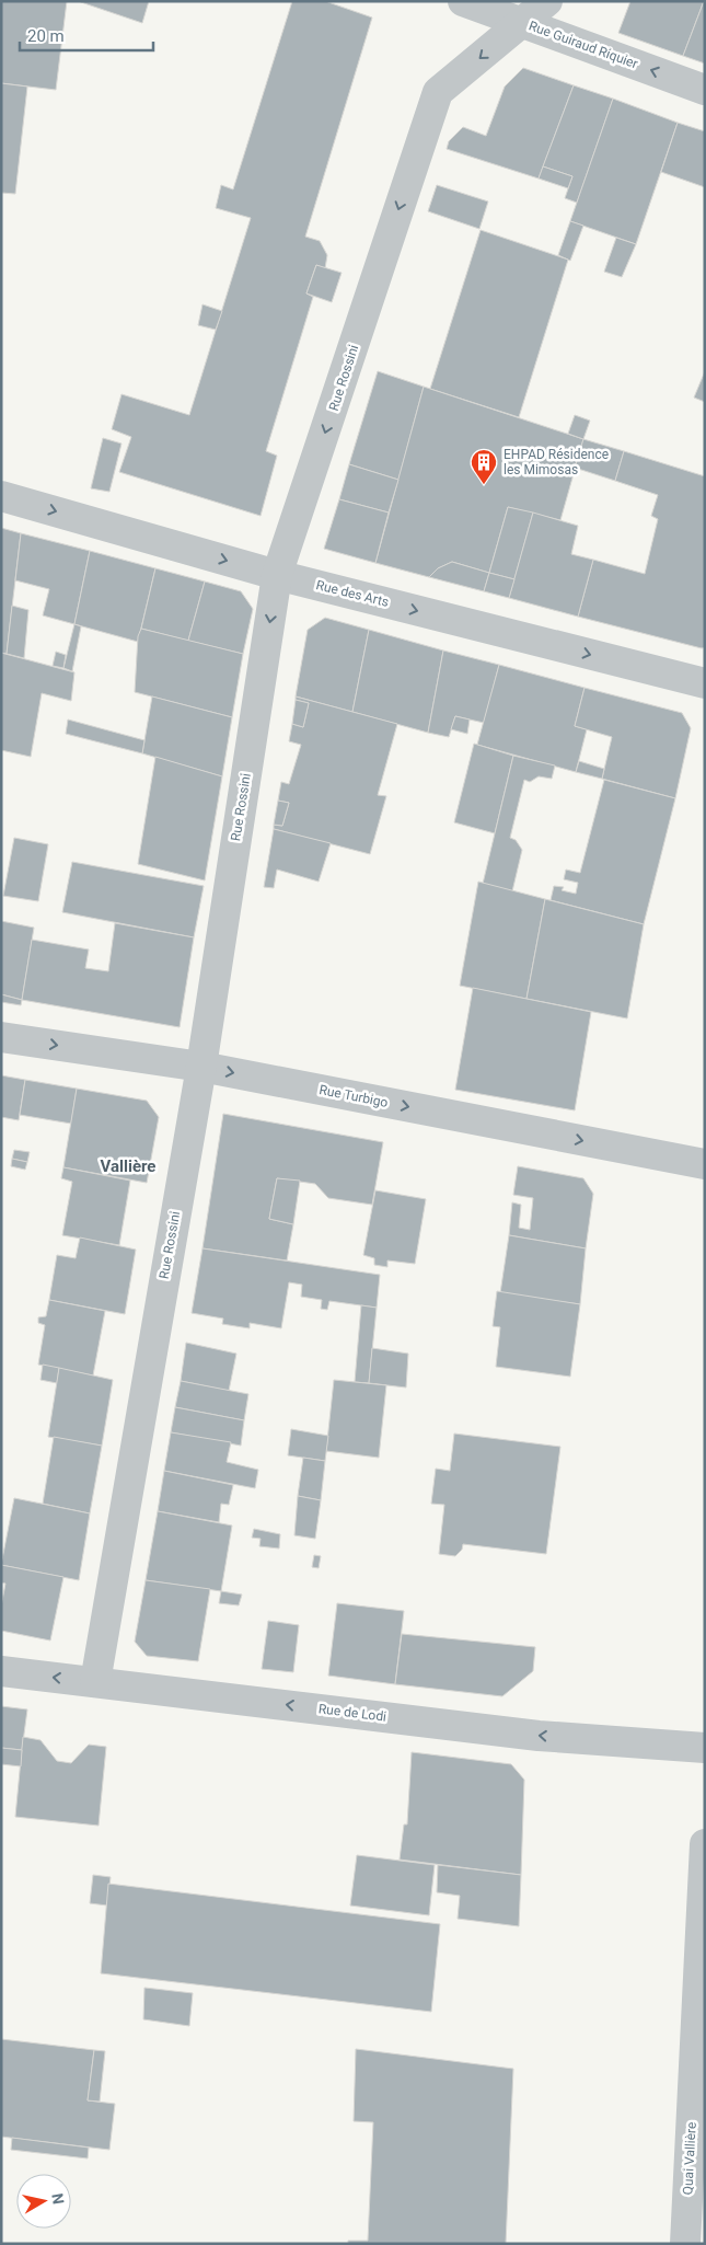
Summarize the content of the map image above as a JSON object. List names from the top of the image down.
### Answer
{
  "streets": {
    "street": [
      "Rue Guiraud Riquier",
      "Rue Rossini",
      "Rue des Arts",
      "Rue Turbigo",
      "Rue de Lodi",
      "Quai Vallière"
    ]
  },
  "crossings": [
    ["Rue Guiraud Riquier", "Rue Rossini"],
    ["Rue Rossini", "Rue des Arts"],
    ["Rue Rossini", "Rue Turbigo"],
    ["Rue Rossini", "Rue de Lodi"]
  ],
  "one_way": [
    "Rue Guiraud Riquier",
    "Rue Rossini",
    "Rue des Arts",
    "Rue Turbigo",
    "Rue de Lodi"
  ],
  "districts": ["Vallière"],
  "places": {
    "building": ["EHPAD Résidence les Mimosas"]
  },
  "scale_bar": "20 m",
  "north": "right"
}
